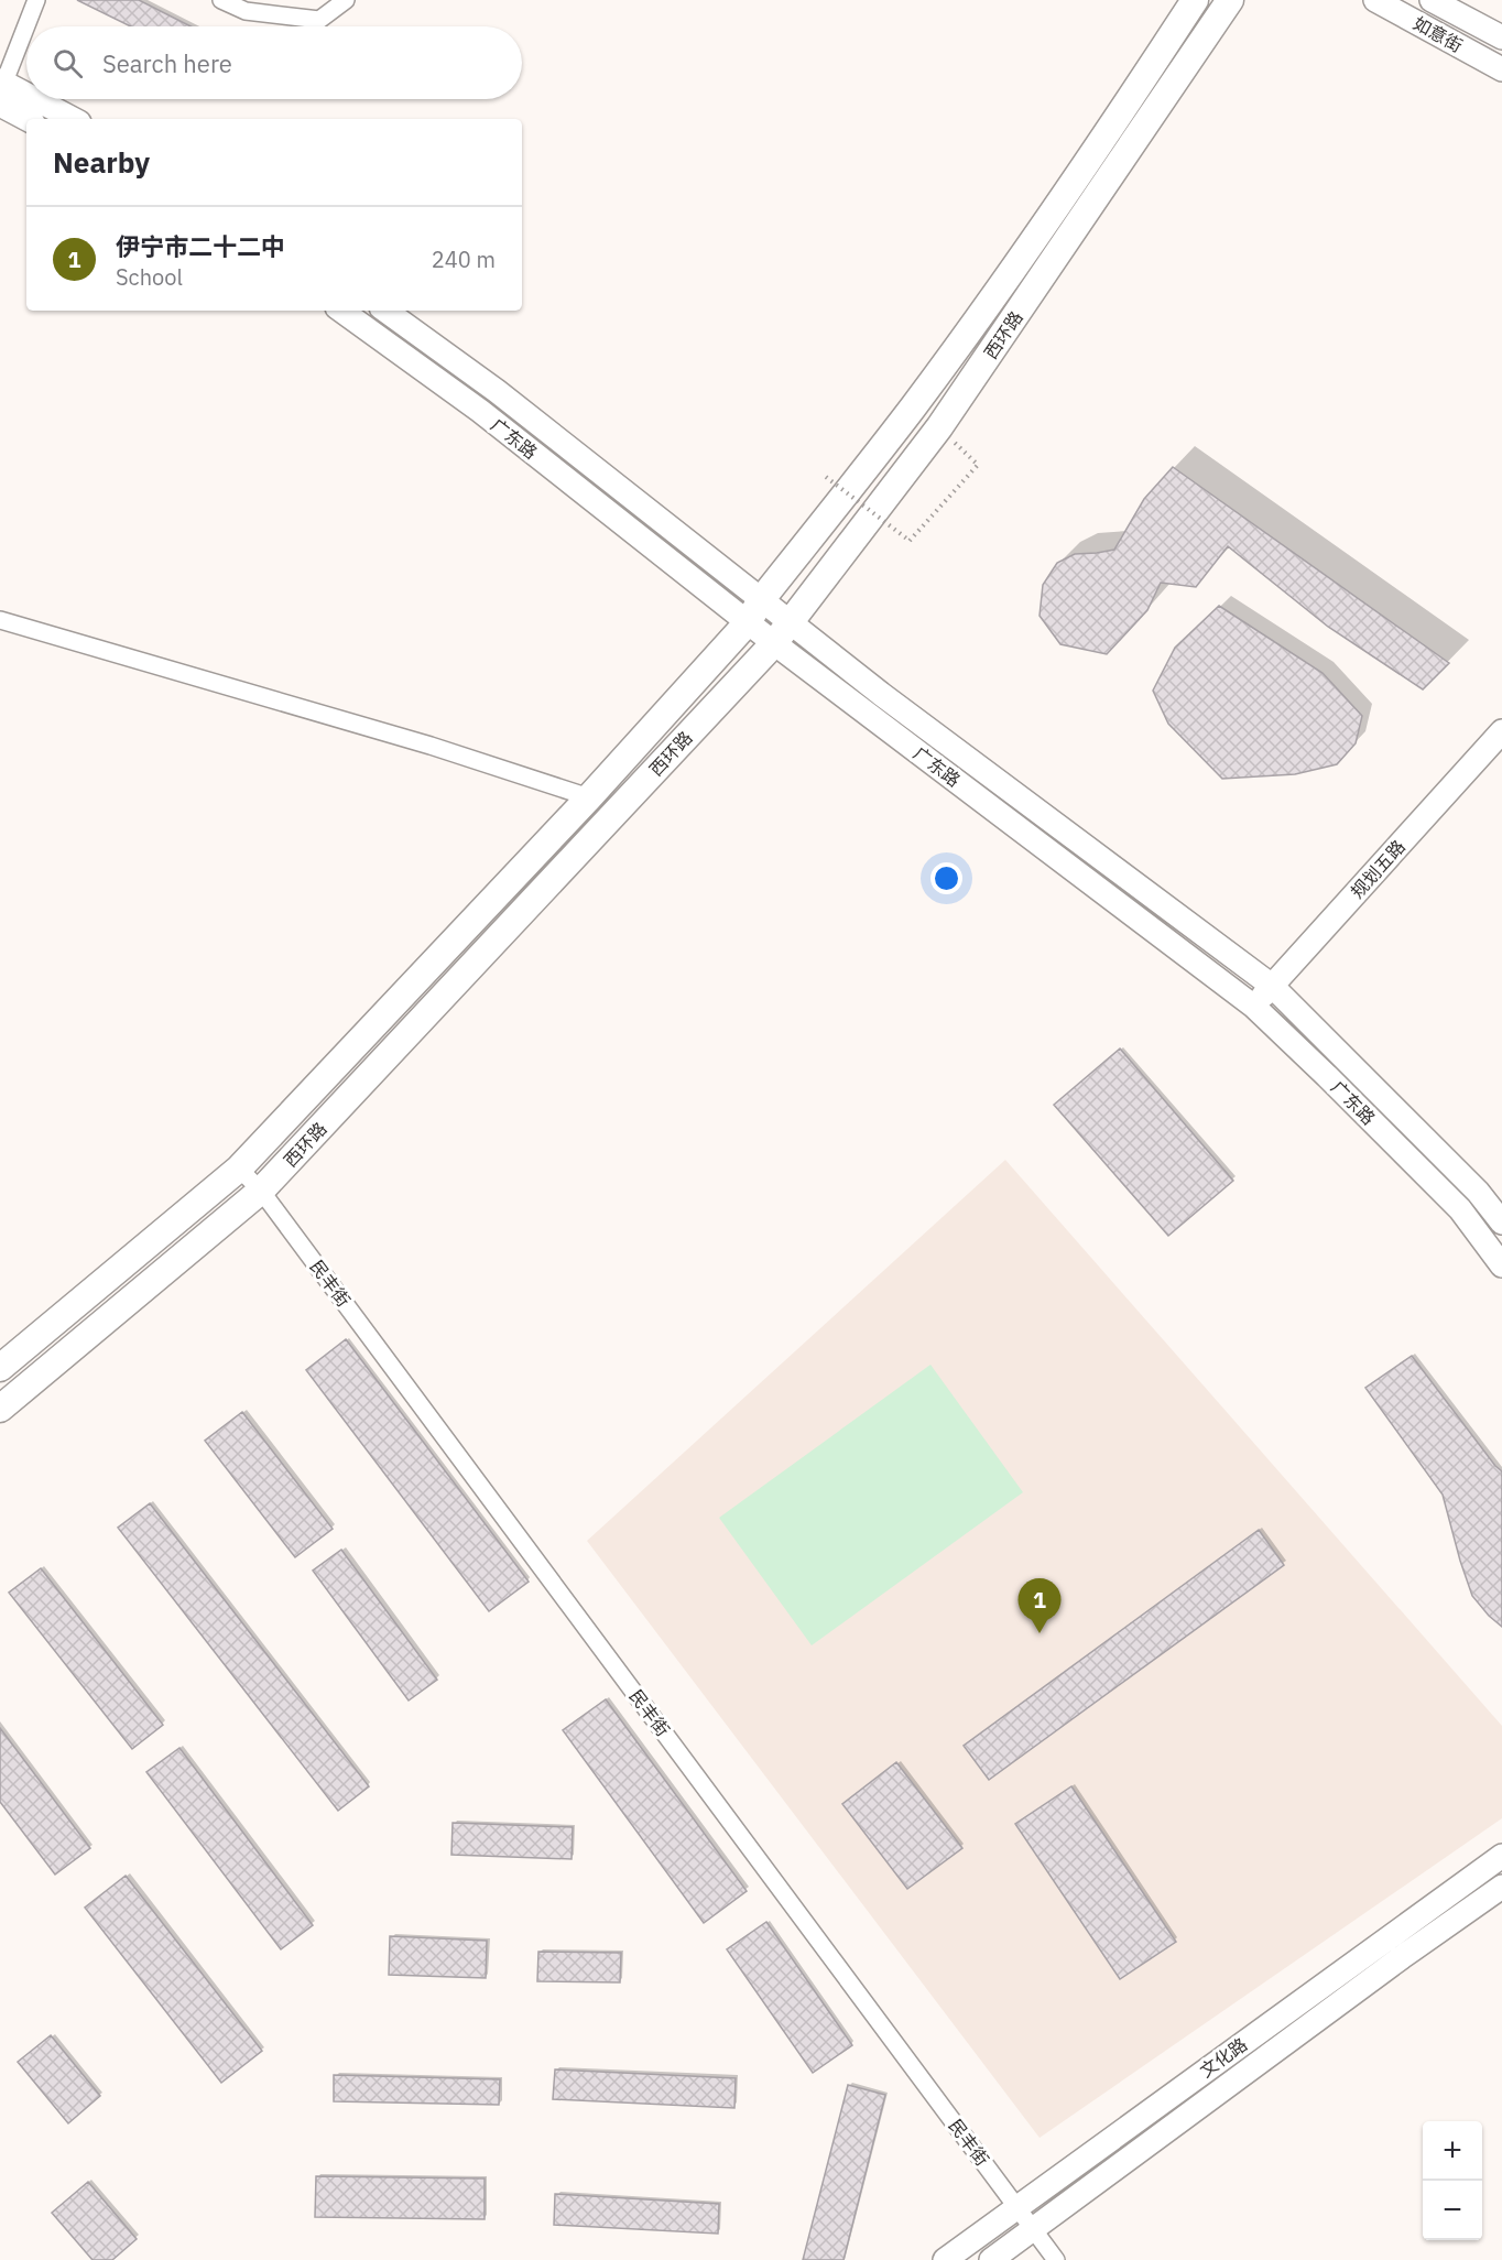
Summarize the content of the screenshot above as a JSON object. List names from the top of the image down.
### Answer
{
  "streets": {
    "main road": ["西环路"],
    "street": [
      "如意街",
      "广东路",
      "规划五路",
      "民丰街",
      "文化路"
    ]
  },
  "crossings": [
    ["西环路", "广东路"],
    ["西环路", "民丰街"],
    ["广东路", "规划五路"],
    ["民丰街", "文化路"]
  ],
  "page": {
    "search": "Search here",
    "heading": "Nearby",
    "list": [
      {
        "mark": "1",
        "name": "伊宁市二十二中",
        "note": "School",
        "value": "240 m"
      }
    ],
    "pins": "1",
    "map_buttons": ["+", "−"]
  }
}
